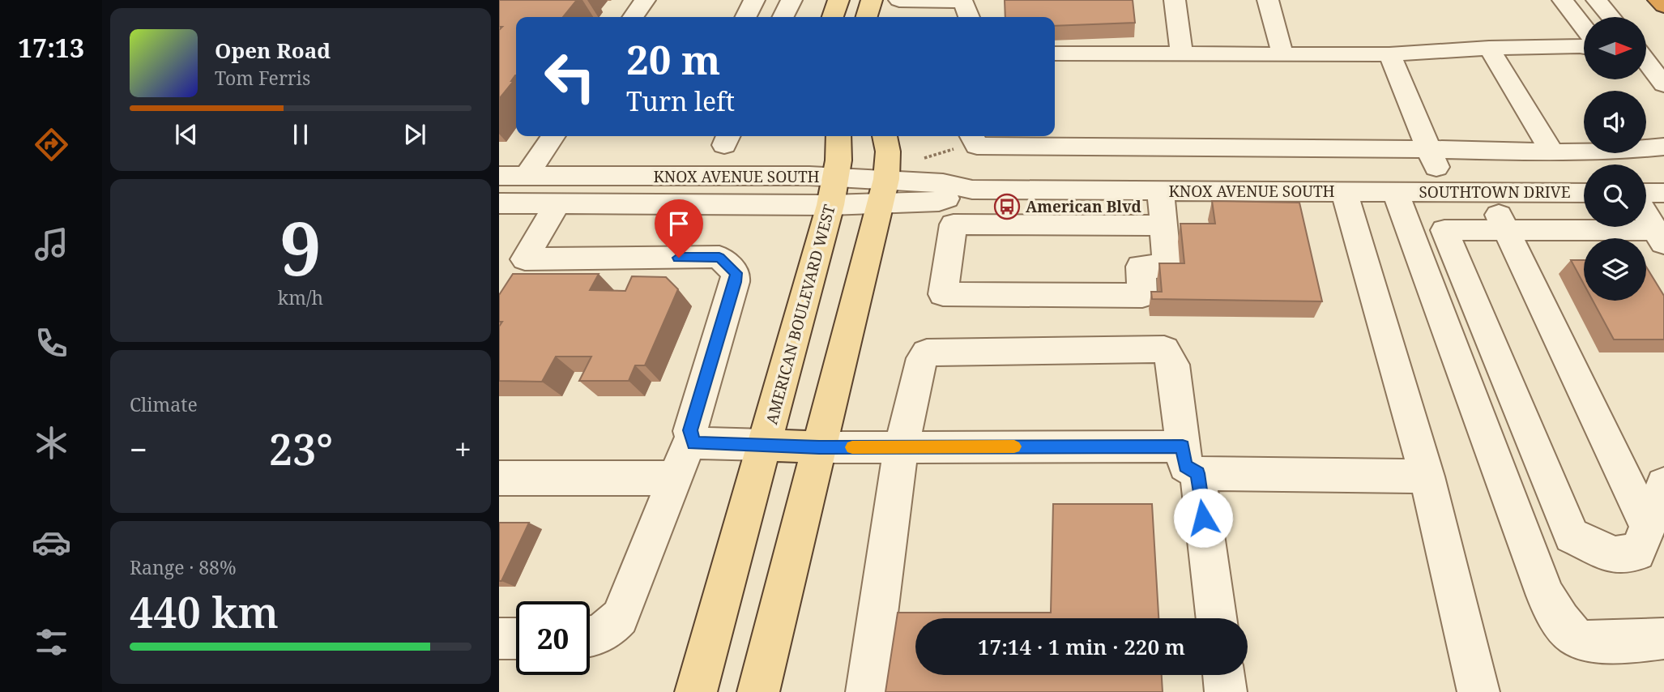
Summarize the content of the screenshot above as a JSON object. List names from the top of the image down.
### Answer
{
  "streets": {
    "main road": ["AMERICAN BOULEVARD WEST"],
    "street": ["KNOX AVENUE SOUTH", "SOUTHTOWN DRIVE"]
  },
  "crossings": [
    ["KNOX AVENUE SOUTH", "SOUTHTOWN DRIVE"],
    ["KNOX AVENUE SOUTH", "AMERICAN BOULEVARD WEST"]
  ],
  "places": {
    "bus stop": ["American Blvd"]
  },
  "north": "right",
  "page": {
    "tabs": "17:13",
    "turn": ["20 m", "Turn left"],
    "song": ["Open Road", "Tom Ferris"],
    "tile": [
      ["9", "km/h"],
      "Climate",
      ["Range · 88%", "440 km"]
    ],
    "heat": ["−", "23°", "+"],
    "limit": "20",
    "trip": "17:14 · 1 min · 220 m"
  }
}
